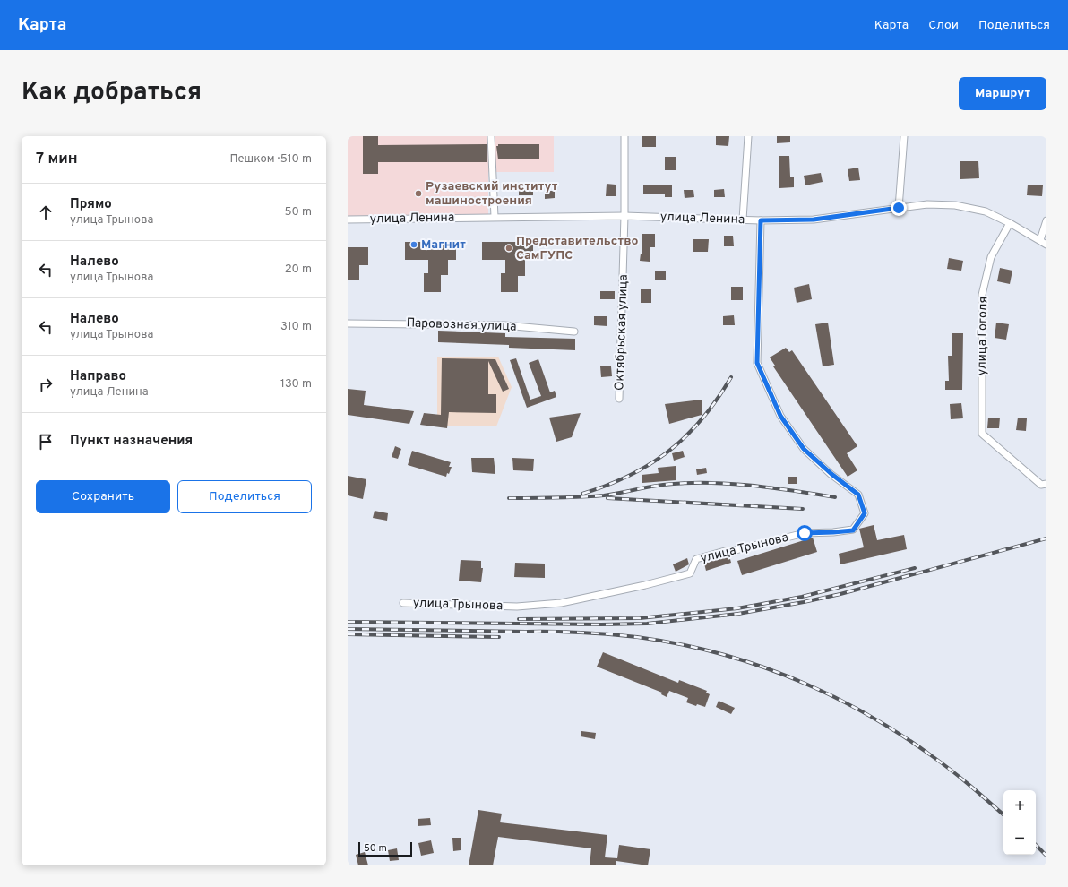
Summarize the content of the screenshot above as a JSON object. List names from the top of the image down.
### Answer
{
  "streets": {
    "street": [
      "улица Ленина",
      "Паровозная улица",
      "Октябрьская улица",
      "улица Гоголя",
      "улица Трынова"
    ]
  },
  "crossings": [
    ["улица Ленина", "Октябрьская улица"],
    ["улица Ленина", "улица Гоголя"],
    ["улица Ленина", "улица Трынова"]
  ],
  "places": ["Рузаевский институт машиностроения", "Магнит", "Представительство СамГУПС"],
  "scale_bar": "50 m",
  "page": {
    "header": "Карта",
    "nav": ["Карта", "Слои", "Поделиться"],
    "title": "Как добраться",
    "buttons": [
      "Маршрут",
      ["Сохранить", "Поделиться"]
    ],
    "heading": ["7 мин", "Пешком · 510 m"],
    "list": [
      ["Прямо", "улица Трынова", "50 m"],
      ["Налево", "улица Трынова", "20 m"],
      ["Налево", "улица Трынова", "310 m"],
      ["Направо", "улица Ленина", "130 m"],
      "Пункт назначения"
    ],
    "map_buttons": ["+", "−"],
    "scale": "50 m"
  }
}
